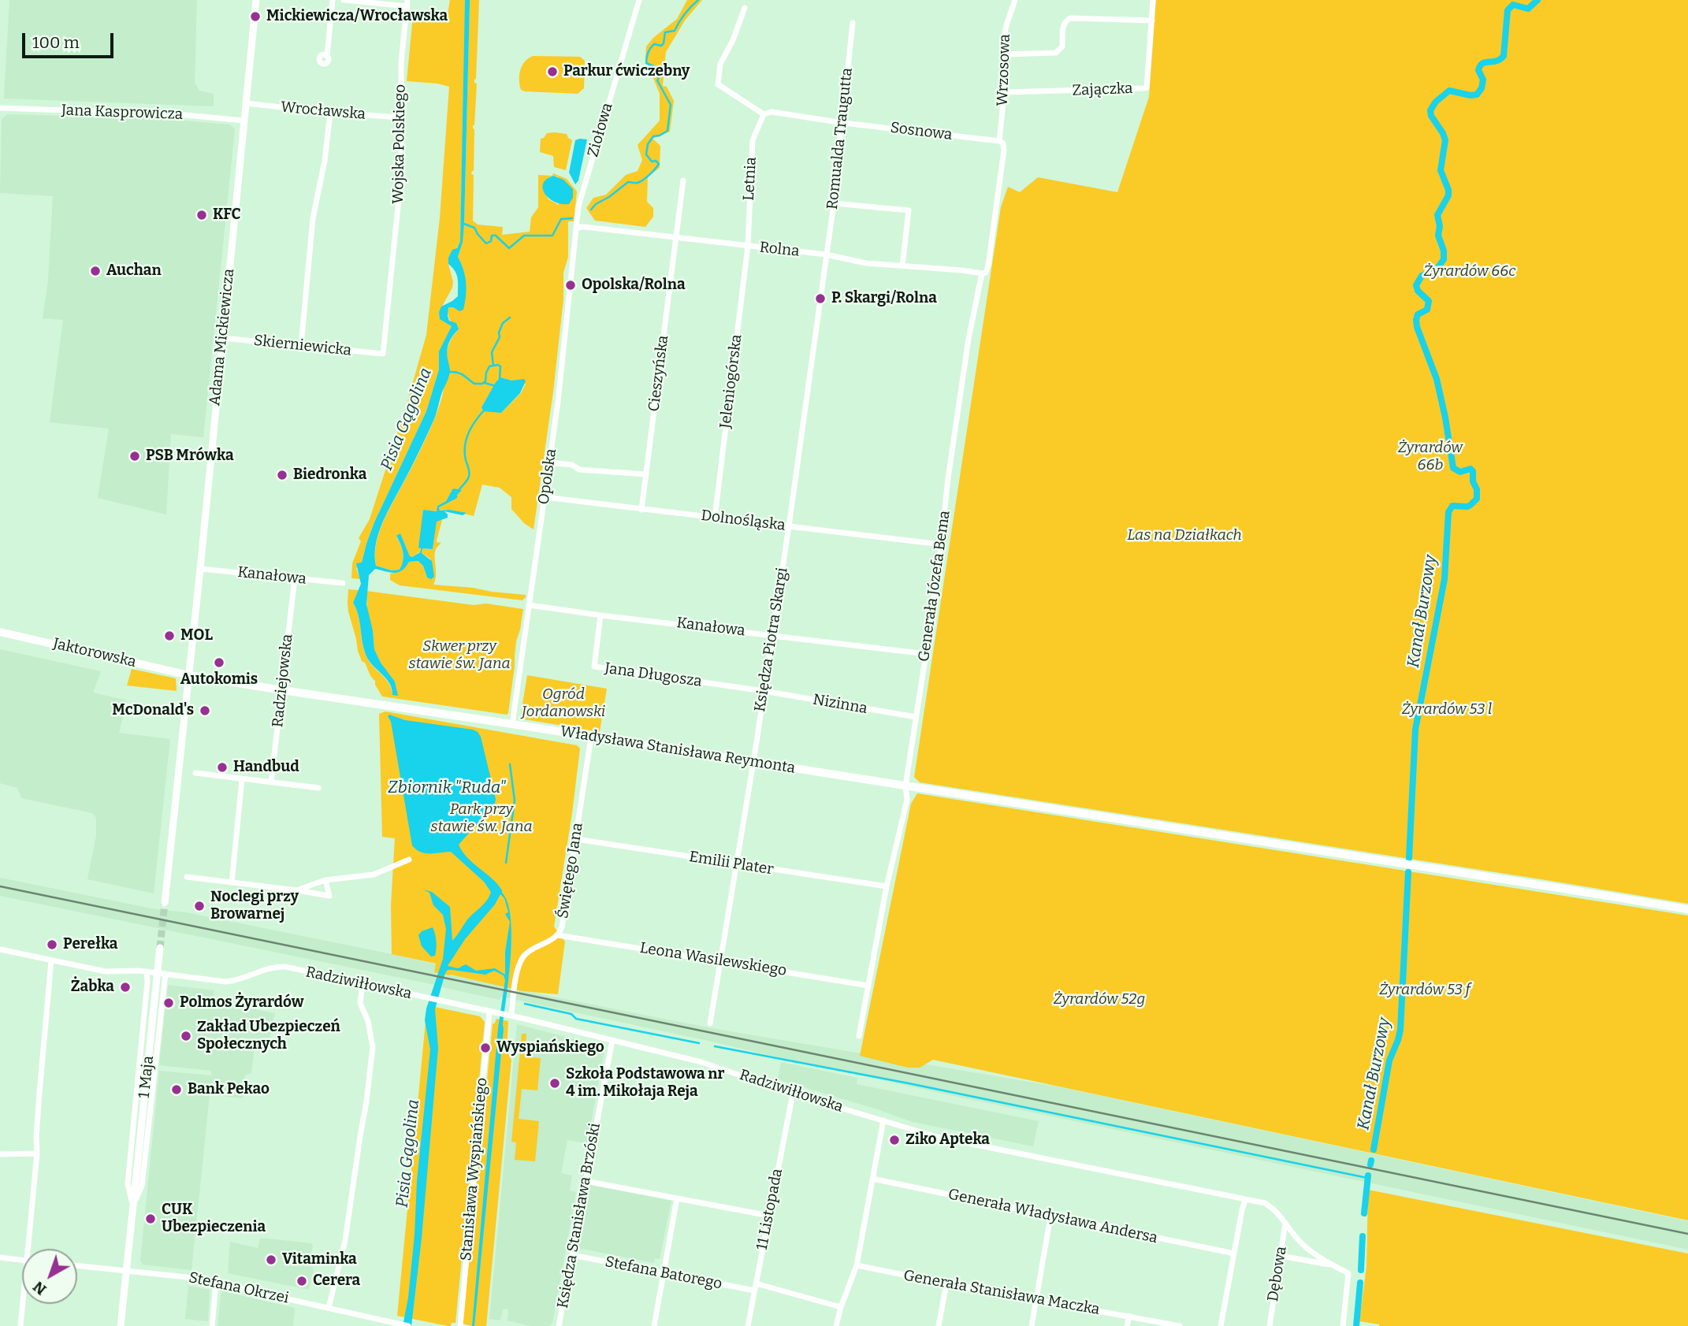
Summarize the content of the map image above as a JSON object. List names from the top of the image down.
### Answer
{
  "streets": {
    "main road": ["Jaktorowska", "Władysława Stanisława Reymonta"],
    "street": [
      "Wrzosowa",
      "Zajączka",
      "Wrocławska",
      "Jana Kasprowicza",
      "Ziołowa",
      "Sosnowa",
      "Romualda Traugutta",
      "Wojska Polskiego",
      "Letnia",
      "Rolna",
      "Adama Mickiewicza",
      "Skierniewicka",
      "Cieszyńska",
      "Jeleniogórska",
      "Opolska",
      "Dolnośląska",
      "Kanałowa",
      "Generała Józefa Bema",
      "Księdza Piotra Skargi",
      "Jana Długosza",
      "Radziejowska",
      "Nizinna",
      "Emilii Plater",
      "Świętego Jana",
      "Leona Wasilewskiego",
      "Radziwiłłowska",
      "1 Maja",
      "Stanisława Wyspiańskiego",
      "11 Listopada",
      "Księdza Stanisława Brzóski",
      "Generała Władysława Andersa",
      "Stefana Batorego",
      "Dębowa",
      "Stefana Okrzei",
      "Generała Stanisława Maczka"
    ]
  },
  "crossings": [
    ["Wrzosowa", "Zajączka"],
    ["Wrzosowa", "Sosnowa"],
    ["Wrzosowa", "Generała Józefa Bema"],
    ["Wrocławska", "Wojska Polskiego"],
    ["Wrocławska", "Adama Mickiewicza"],
    ["Jana Kasprowicza", "Adama Mickiewicza"],
    ["Ziołowa", "Rolna"],
    ["Ziołowa", "Opolska"],
    ["Sosnowa", "Romualda Traugutta"],
    ["Sosnowa", "Letnia"],
    ["Sosnowa", "Generała Józefa Bema"],
    ["Romualda Traugutta", "Rolna"],
    ["Romualda Traugutta", "Księdza Piotra Skargi"],
    ["Wojska Polskiego", "Skierniewicka"],
    ["Letnia", "Rolna"],
    ["Letnia", "Jeleniogórska"],
    ["Rolna", "Cieszyńska"],
    ["Rolna", "Jeleniogórska"],
    ["Rolna", "Opolska"],
    ["Rolna", "Generała Józefa Bema"],
    ["Rolna", "Księdza Piotra Skargi"],
    ["Adama Mickiewicza", "Skierniewicka"],
    ["Adama Mickiewicza", "Kanałowa"],
    ["Adama Mickiewicza", "Jaktorowska"],
    ["Adama Mickiewicza", "Władysława Stanisława Reymonta"],
    ["Cieszyńska", "Dolnośląska"],
    ["Jeleniogórska", "Dolnośląska"],
    ["Opolska", "Dolnośląska"],
    ["Opolska", "Kanałowa"],
    ["Opolska", "Władysława Stanisława Reymonta"],
    ["Dolnośląska", "Generała Józefa Bema"],
    ["Dolnośląska", "Księdza Piotra Skargi"],
    ["Kanałowa", "Generała Józefa Bema"],
    ["Kanałowa", "Księdza Piotra Skargi"],
    ["Kanałowa", "Jana Długosza"],
    ["Kanałowa", "Radziejowska"],
    ["Generała Józefa Bema", "Nizinna"],
    ["Generała Józefa Bema", "Władysława Stanisława Reymonta"],
    ["Generała Józefa Bema", "Emilii Plater"],
    ["Generała Józefa Bema", "Leona Wasilewskiego"],
    ["Księdza Piotra Skargi", "Jana Długosza"],
    ["Księdza Piotra Skargi", "Nizinna"],
    ["Księdza Piotra Skargi", "Władysława Stanisława Reymonta"],
    ["Księdza Piotra Skargi", "Emilii Plater"],
    ["Księdza Piotra Skargi", "Leona Wasilewskiego"],
    ["Jaktorowska", "Władysława Stanisława Reymonta"],
    ["Jana Długosza", "Nizinna"],
    ["Radziejowska", "Władysława Stanisława Reymonta"],
    ["Władysława Stanisława Reymonta", "Świętego Jana"],
    ["Emilii Plater", "Świętego Jana"],
    ["Świętego Jana", "Leona Wasilewskiego"],
    ["Świętego Jana", "Radziwiłłowska"],
    ["Radziwiłłowska", "1 Maja"],
    ["Radziwiłłowska", "Stanisława Wyspiańskiego"],
    ["Radziwiłłowska", "11 Listopada"],
    ["Radziwiłłowska", "Księdza Stanisława Brzóski"],
    ["Radziwiłłowska", "Dębowa"],
    ["1 Maja", "Stefana Okrzei"],
    ["11 Listopada", "Stefana Batorego"],
    ["Księdza Stanisława Brzóski", "Stefana Batorego"]
  ],
  "water": ["Pisia Gągolina", "Kanał Burzowy", "Zbiornik \"Ruda\""],
  "parks": [
    "Żyrardów 66c",
    "Żyrardów 66b",
    "Las na Działkach",
    "Skwer przy stawie św. Jana",
    "Ogród Jordanowski",
    "Żyrardów 53 l",
    "Park przy stawie św. Jana",
    "Żyrardów 53 f",
    "Żyrardów 52g"
  ],
  "places": [
    "Mickiewicza/Wrocławska",
    "Parkur ćwiczebny",
    "KFC",
    "Auchan",
    "Opolska/Rolna",
    "P. Skargi/Rolna",
    "PSB Mrówka",
    "Biedronka",
    "MOL",
    "Autokomis",
    "McDonald's",
    "Handbud",
    "Noclegi przy Browarnej",
    "Perełka",
    "Żabka",
    "Polmos Żyrardów",
    "Zakład Ubezpieczeń Społecznych",
    "Wyspiańskiego",
    "Szkoła Podstawowa nr 4 im. Mikołaja Reja",
    "Bank Pekao",
    "Ziko Apteka",
    "CUK Ubezpieczenia",
    "Vitaminka",
    "Cerera"
  ],
  "scale_bar": "100 m",
  "north": "bottom left"
}
